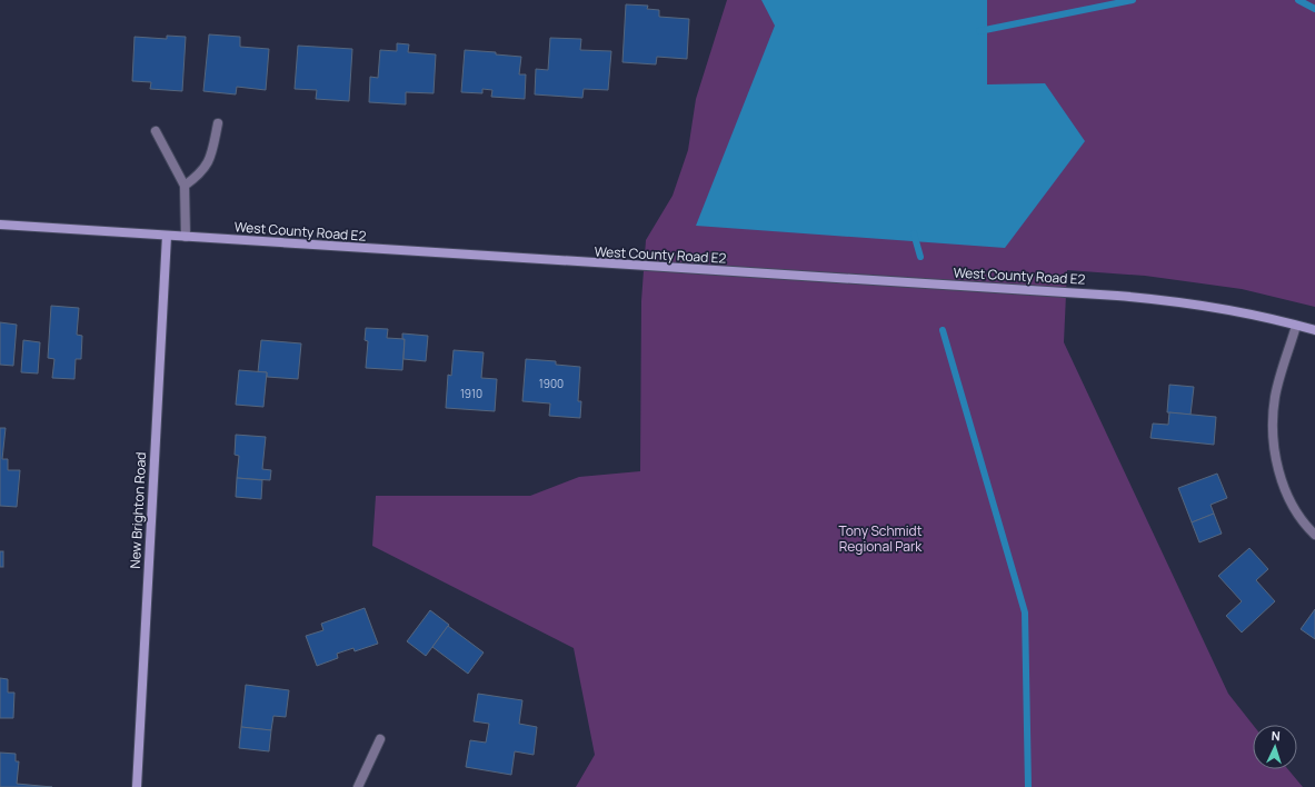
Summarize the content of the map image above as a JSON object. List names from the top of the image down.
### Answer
{
  "streets": {
    "street": ["West County Road E2", "New Brighton Road"]
  },
  "crossings": [
    ["West County Road E2", "New Brighton Road"]
  ],
  "parks": ["Tony Schmidt Regional Park"],
  "house_numbers": ["1900", "1910"],
  "north": "top"
}
